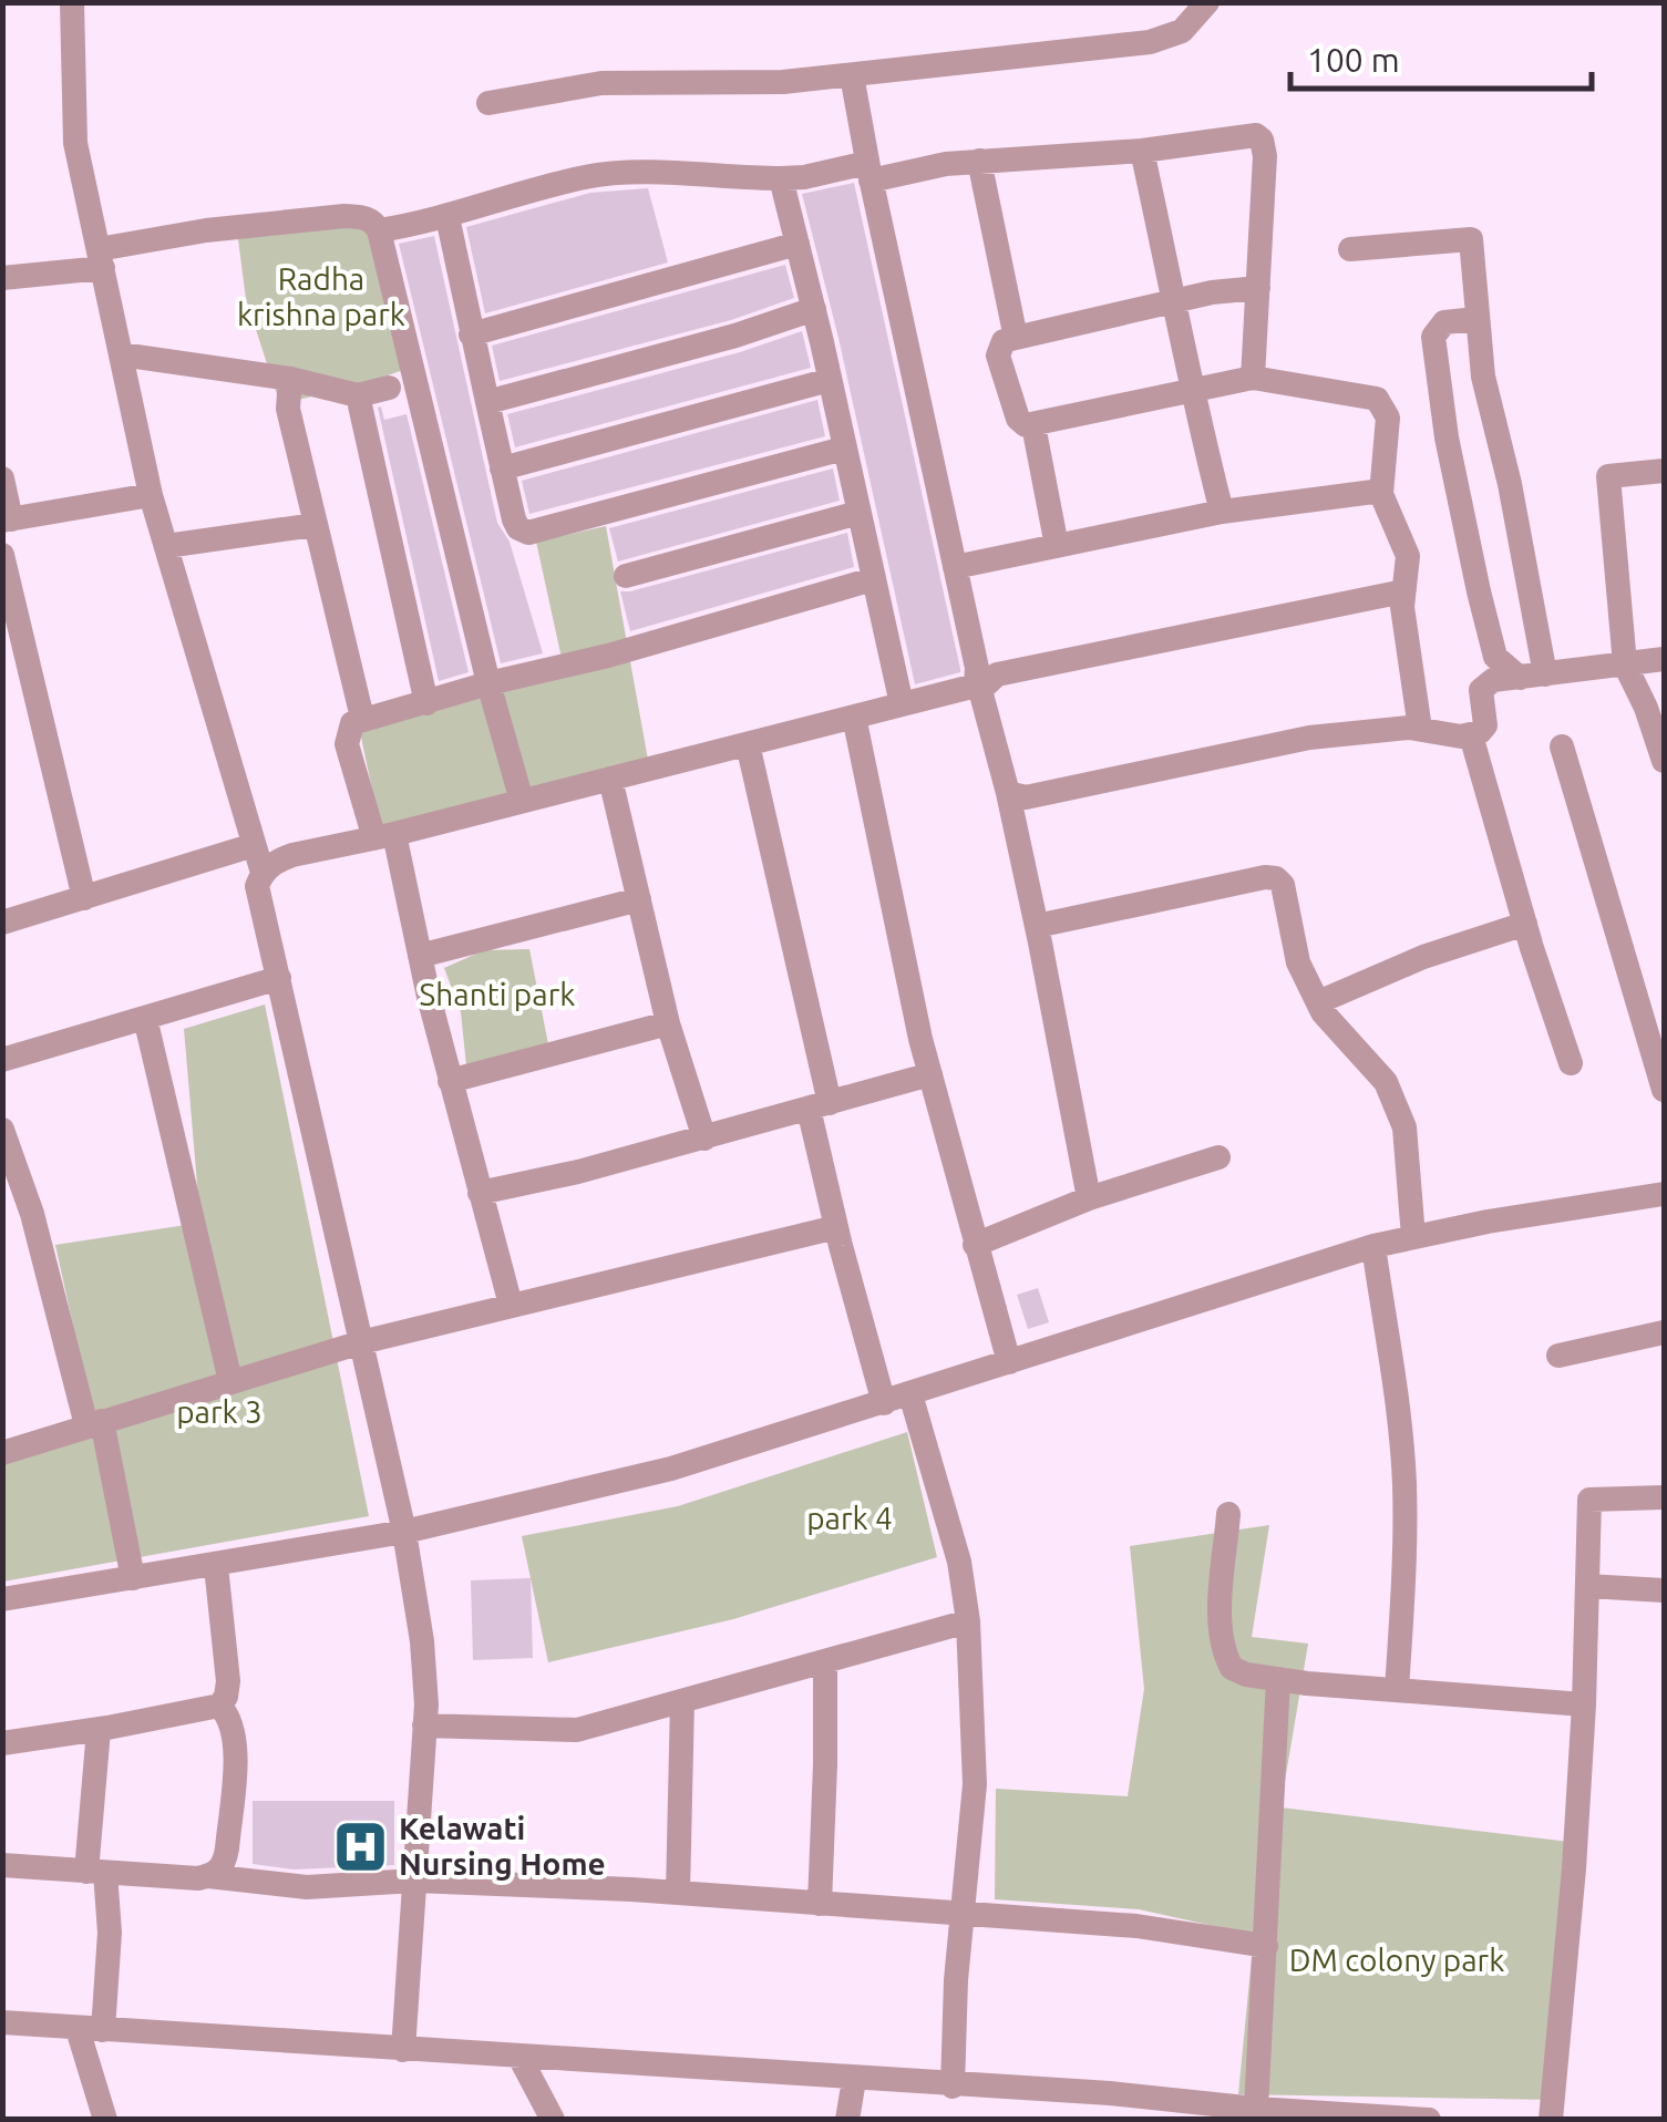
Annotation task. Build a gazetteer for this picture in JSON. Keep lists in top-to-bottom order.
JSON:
{
  "parks": [
    "Radha krishna park",
    "Shanti park",
    "park 3",
    "park 4",
    "DM colony park"
  ],
  "places": {
    "hospital": ["Kelawati Nursing Home"]
  },
  "scale_bar": "100 m"
}
